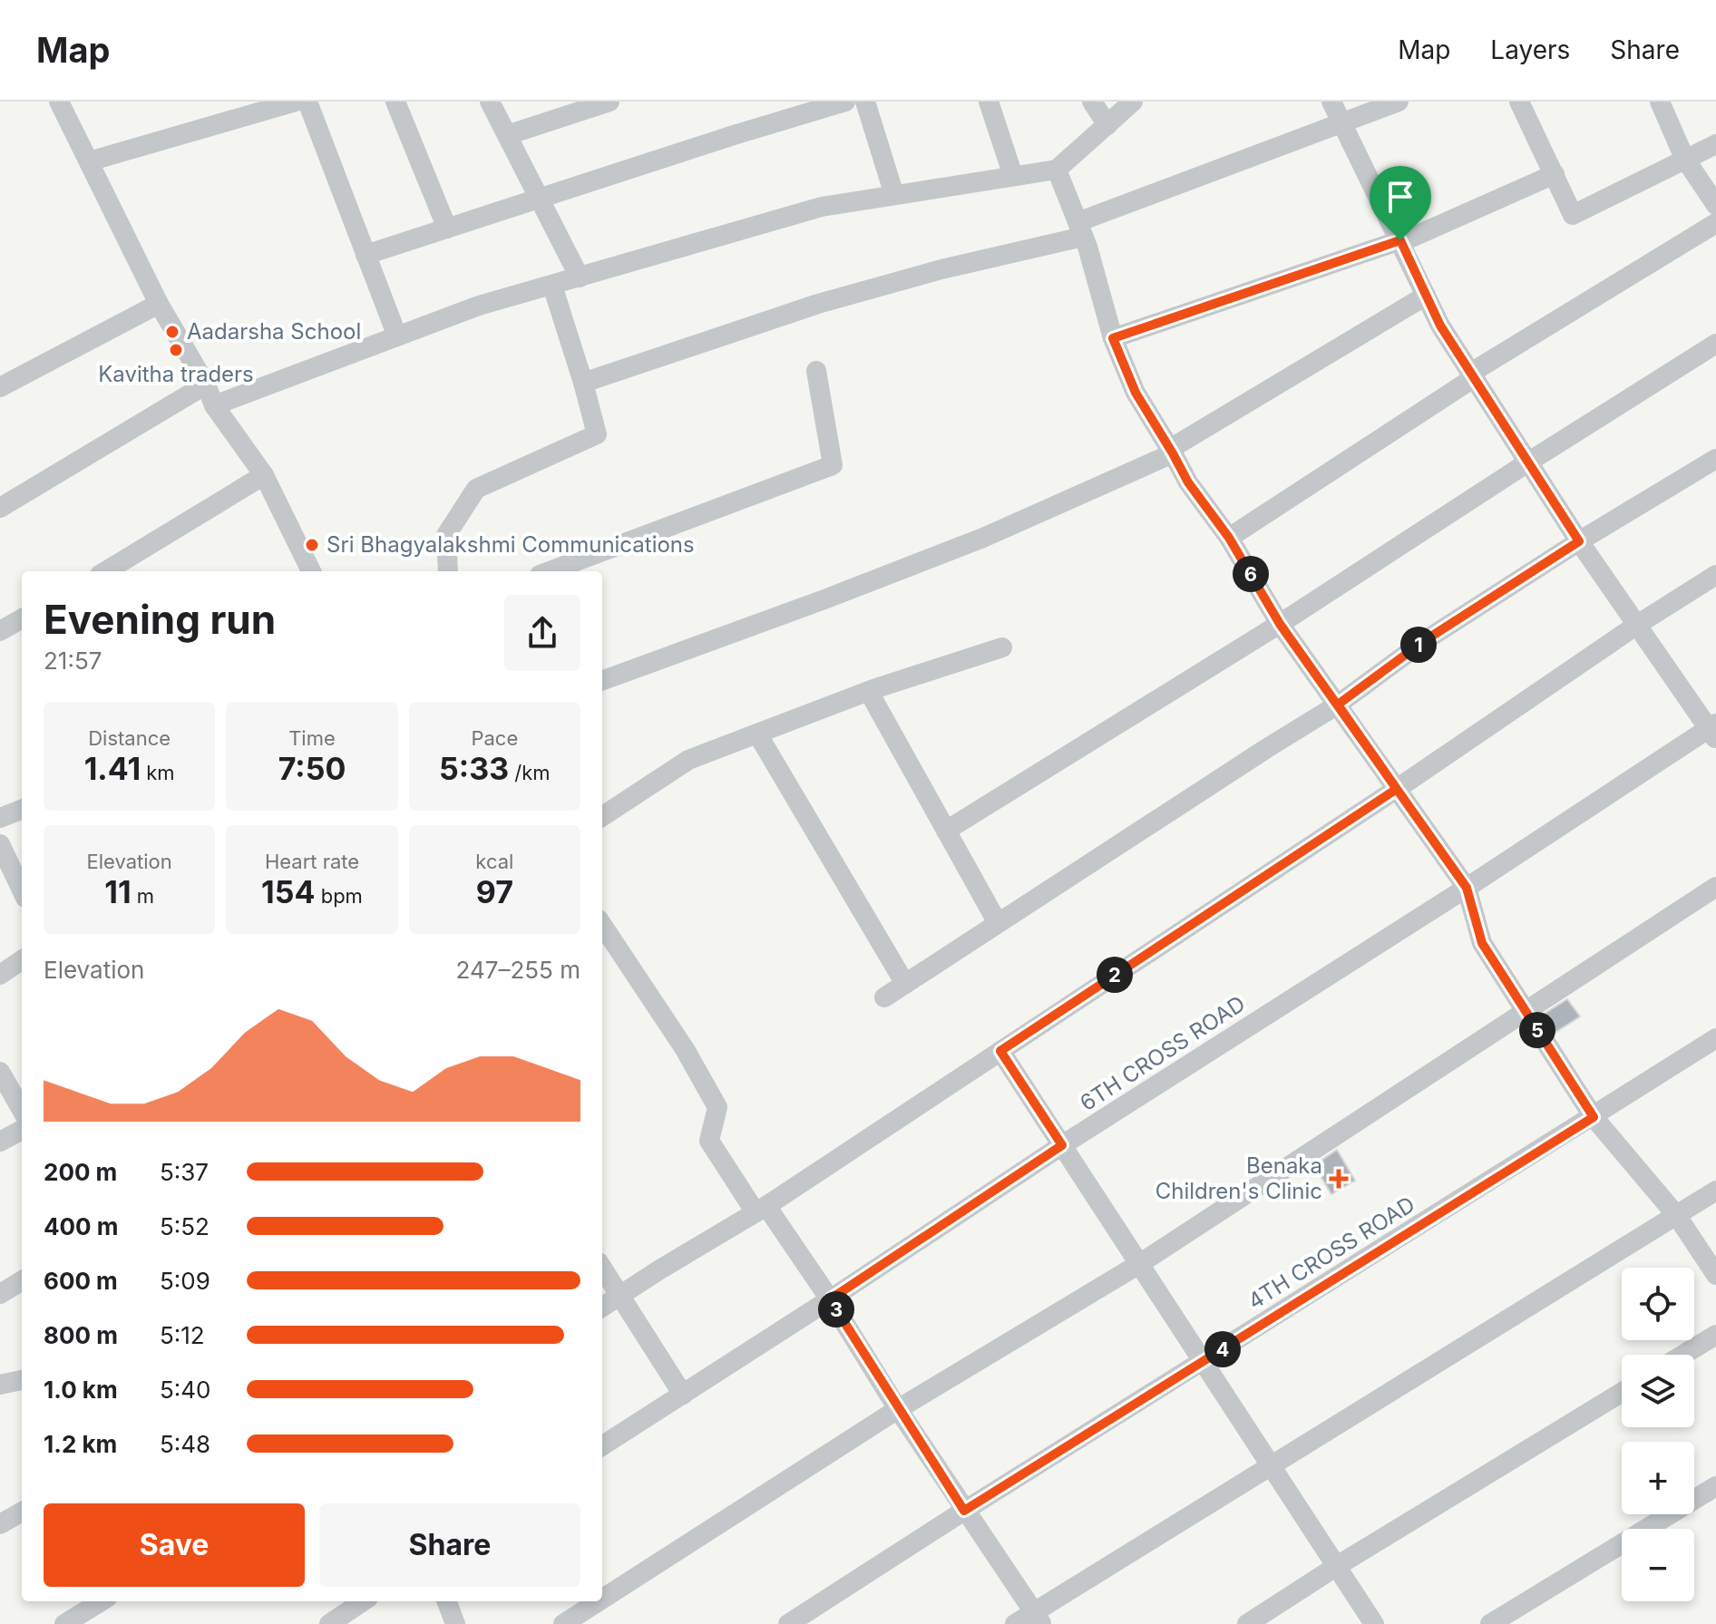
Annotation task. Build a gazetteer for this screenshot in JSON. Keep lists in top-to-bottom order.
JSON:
{
  "streets": {
    "street": ["6TH CROSS ROAD", "4TH CROSS ROAD"]
  },
  "places": {
    "other": ["Aadarsha School", "Kavitha traders", "Sri Bhagyalakshmi Communications"],
    "health": ["Benaka Children's Clinic"]
  },
  "page": {
    "header": "Map",
    "nav": ["Map", "Layers", "Share"],
    "pins": [
      "6",
      "1",
      "2",
      "5",
      "3",
      "4"
    ],
    "heading": ["Evening run", "21:57"],
    "stats": [
      ["Distance", "1.41 km"],
      ["Time", "7:50"],
      ["Pace", "5:33 /km"],
      ["Elevation", "11 m"],
      ["Heart rate", "154 bpm"],
      ["kcal", "97"]
    ],
    "chart": ["Elevation", "247–255 m"],
    "list": [
      {
        "name": "200 m",
        "note": "5:37"
      },
      {
        "name": "400 m",
        "note": "5:52"
      },
      {
        "name": "600 m",
        "note": "5:09"
      },
      {
        "name": "800 m",
        "note": "5:12"
      },
      {
        "name": "1.0 km",
        "note": "5:40"
      },
      {
        "name": "1.2 km",
        "note": "5:48"
      }
    ],
    "map_buttons": ["+", "−"],
    "buttons": ["Save", "Share"]
  }
}
